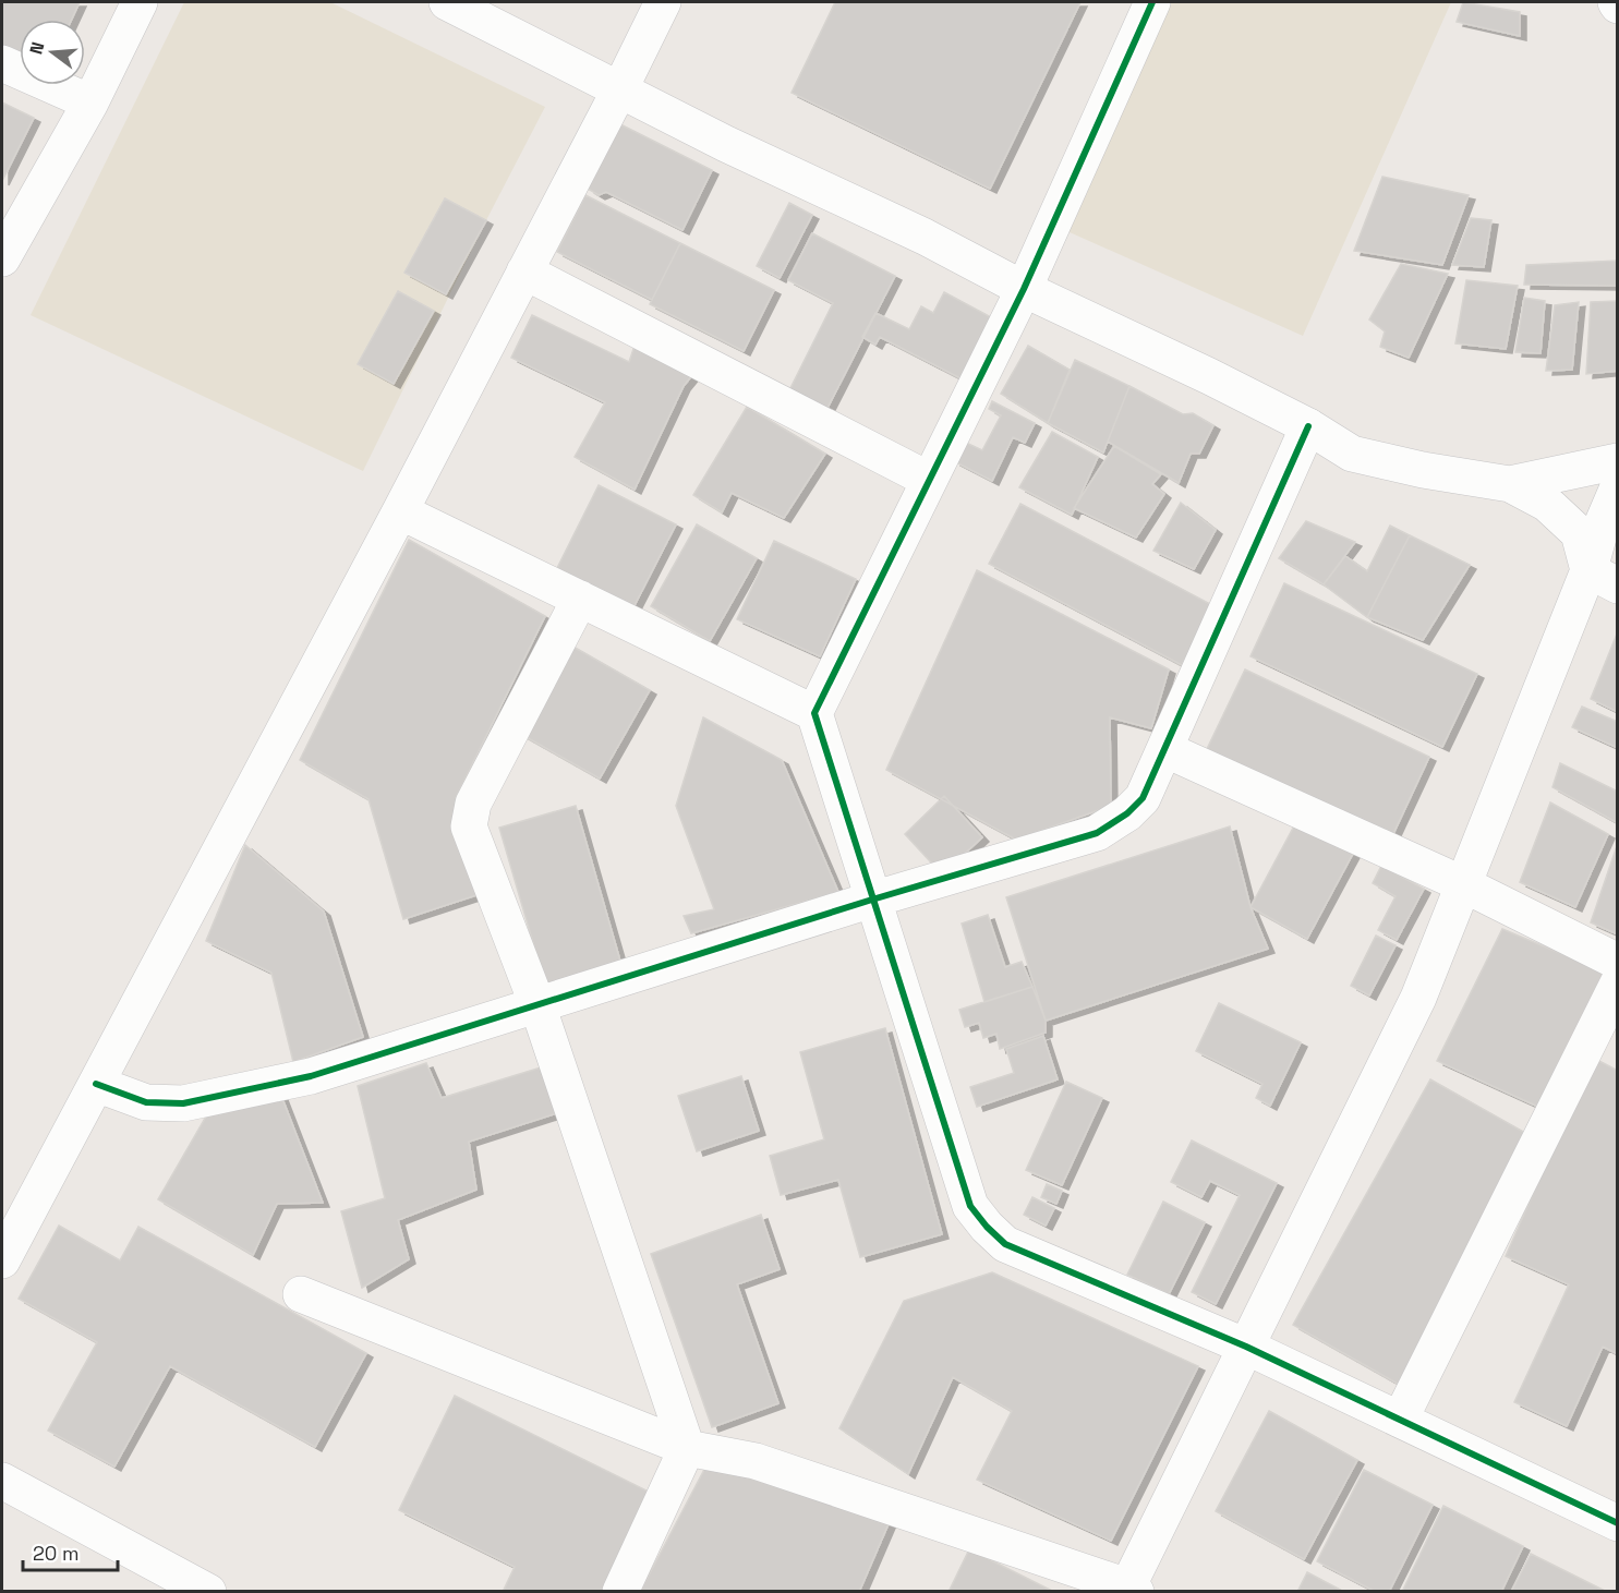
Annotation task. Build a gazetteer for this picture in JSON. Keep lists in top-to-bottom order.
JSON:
{
  "scale_bar": "20 m",
  "north": "left"
}
